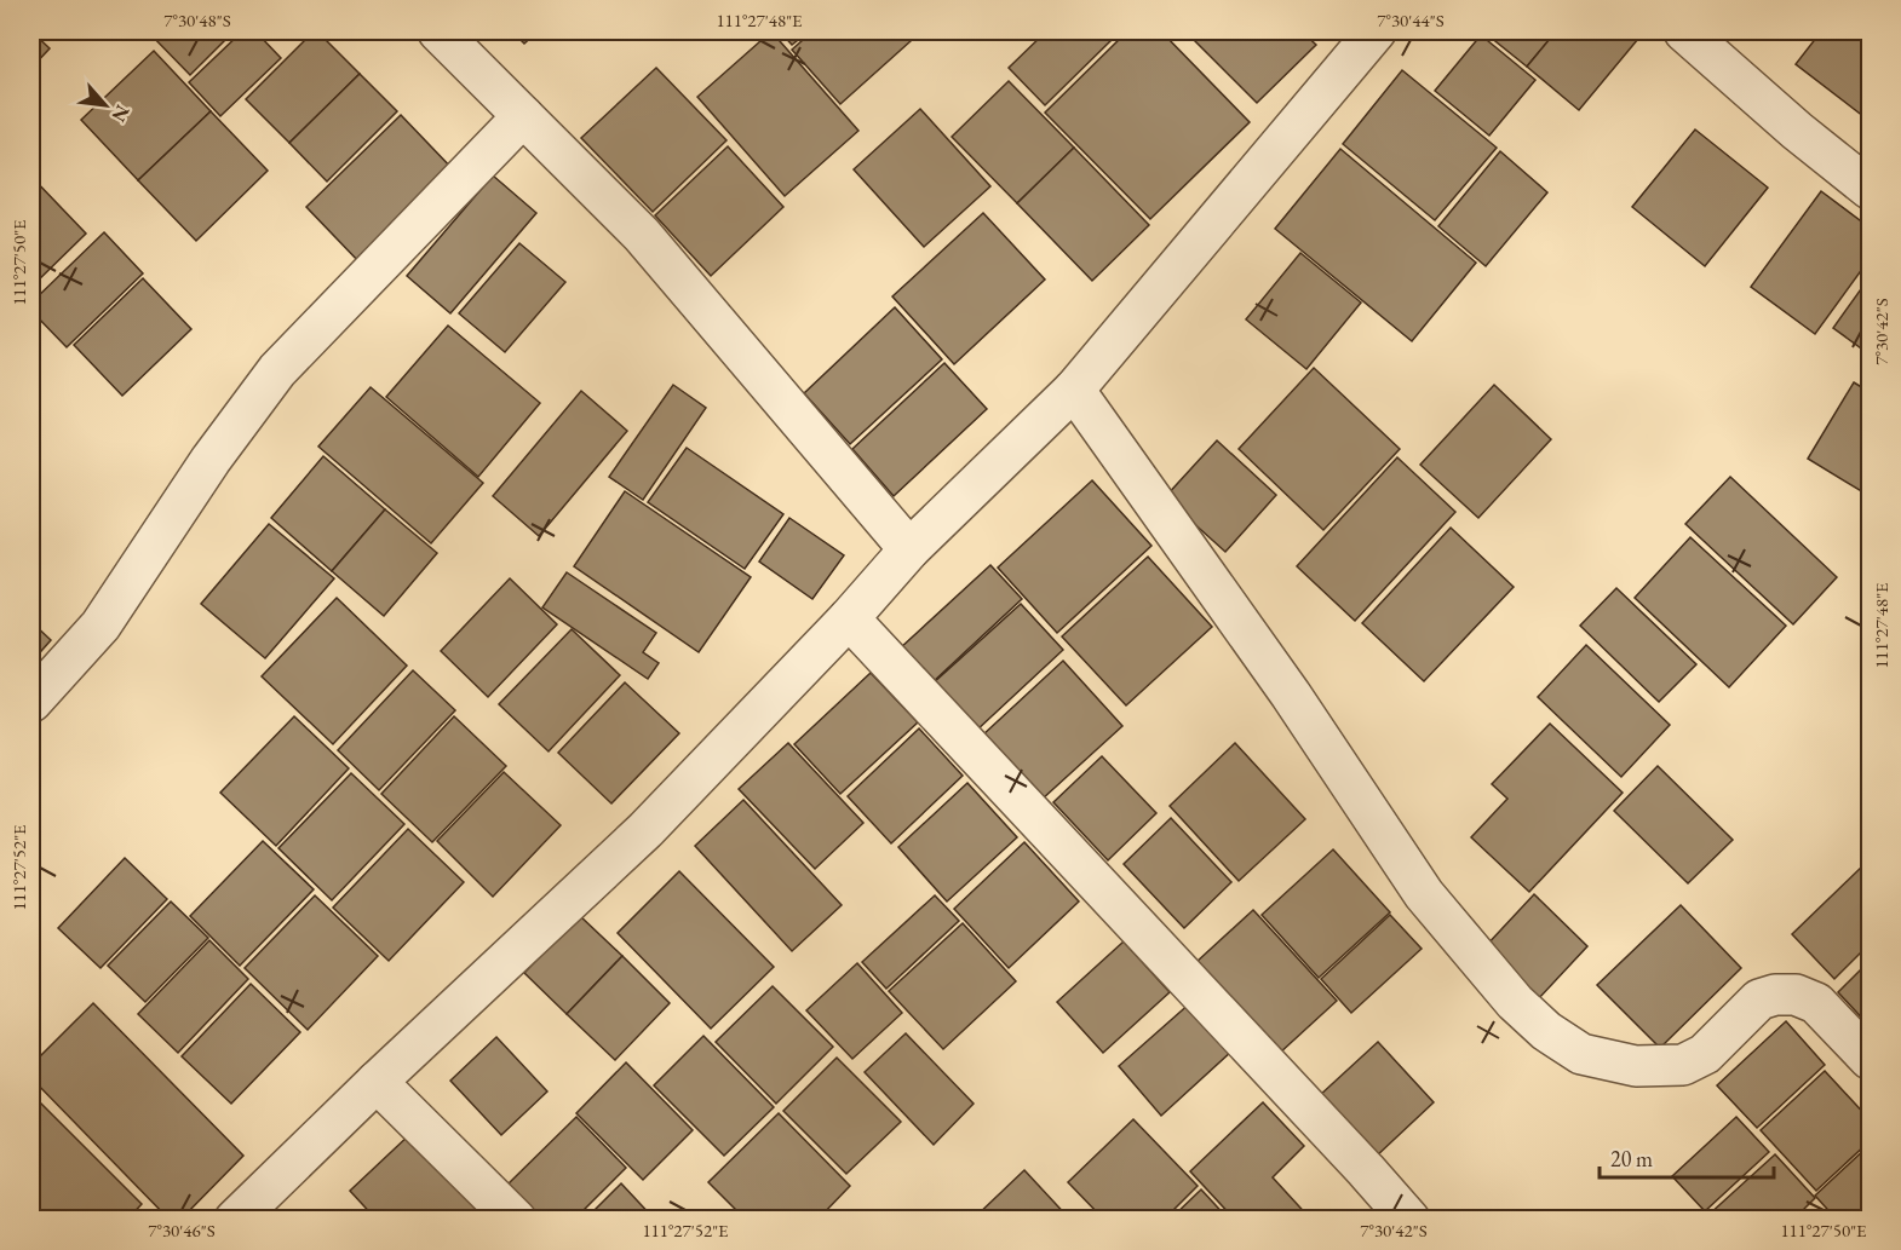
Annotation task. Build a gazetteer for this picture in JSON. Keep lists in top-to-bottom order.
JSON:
{
  "scale_bar": "20 m",
  "north": "bottom right",
  "coordinates": [
    "7°30'48\"S",
    "111°27'48\"E",
    "7°30'44\"S",
    "111°27'50\"E",
    "7°30'42\"S",
    "111°27'52\"E",
    "7°30'46\"S"
  ]
}
